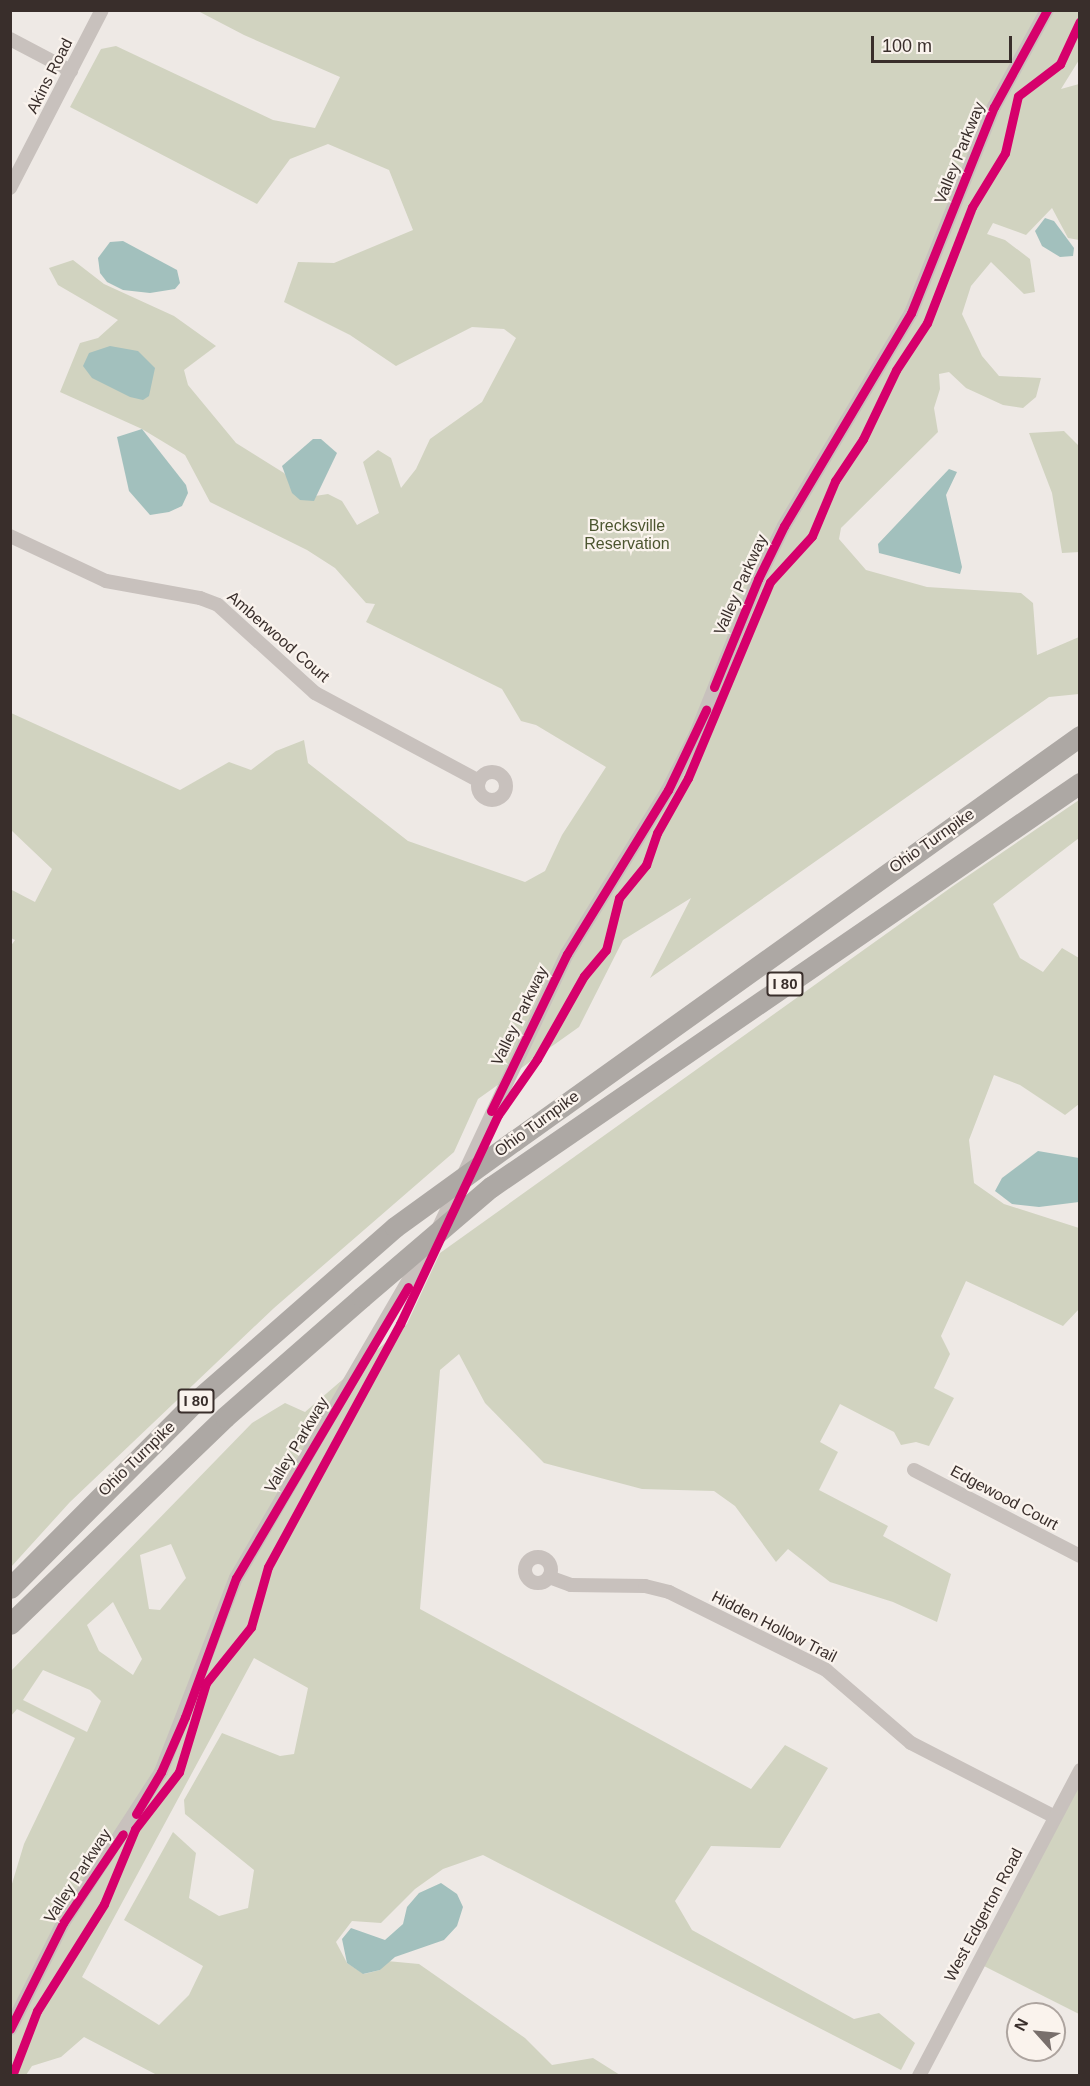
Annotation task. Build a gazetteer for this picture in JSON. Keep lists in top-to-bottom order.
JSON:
{
  "streets": {
    "highway": ["Ohio Turnpike", "I 80"],
    "street": [
      "Akins Road",
      "Valley Parkway",
      "Amberwood Court",
      "Edgewood Court",
      "Hidden Hollow Trail",
      "West Edgerton Road"
    ]
  },
  "crossings": [
    ["Hidden Hollow Trail", "West Edgerton Road"]
  ],
  "parks": ["Brecksville Reservation"],
  "scale_bar": "100 m",
  "north": "top left"
}
